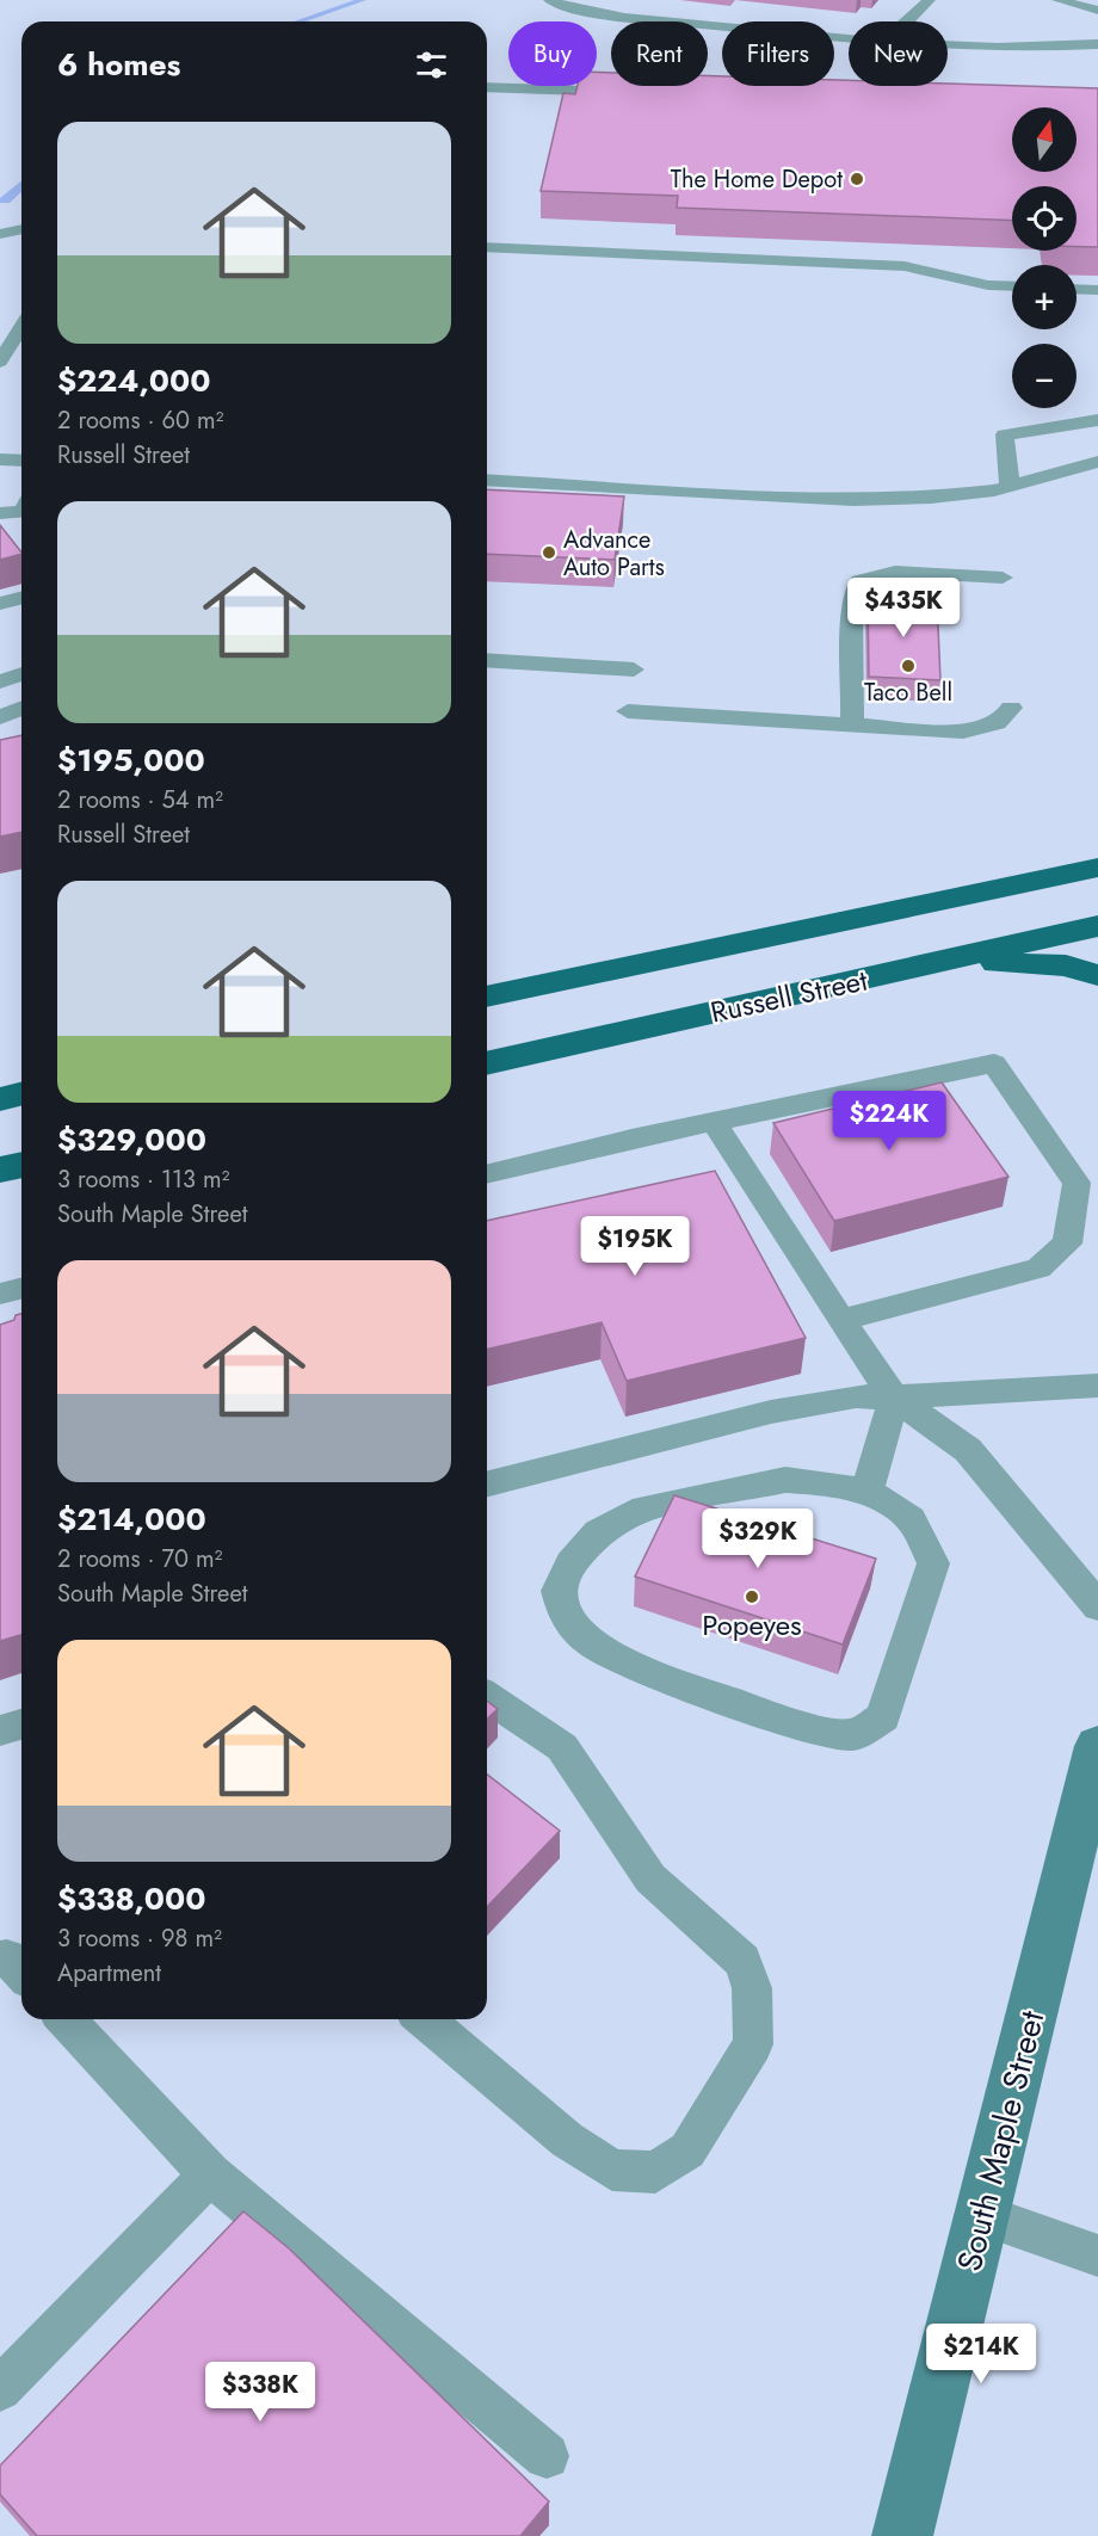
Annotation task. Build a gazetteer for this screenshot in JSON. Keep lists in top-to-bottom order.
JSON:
{
  "streets": {
    "highway": ["Russell Street"],
    "main road": ["South Maple Street"]
  },
  "places": [
    "The Home Depot",
    "Advance Auto Parts",
    "Taco Bell",
    "Popeyes"
  ],
  "north": "top",
  "page": {
    "chip": [
      "Buy",
      "Rent",
      "Filters",
      "New"
    ],
    "heading": "6 homes",
    "map_buttons": ["+", "−"],
    "list": [
      {
        "name": "$224,000",
        "note": "2 rooms · 60 m² · Russell Street"
      },
      {
        "name": "$195,000",
        "note": "2 rooms · 54 m² · Russell Street"
      },
      {
        "name": "$329,000",
        "note": "3 rooms · 113 m² · South Maple Street"
      },
      {
        "name": "$214,000",
        "note": "2 rooms · 70 m² · South Maple Street"
      },
      {
        "name": "$338,000",
        "note": "3 rooms · 98 m² · Apartment"
      }
    ],
    "price": [
      "$435K",
      "$224K",
      "$195K",
      "$329K",
      "$214K",
      "$338K"
    ]
  }
}
